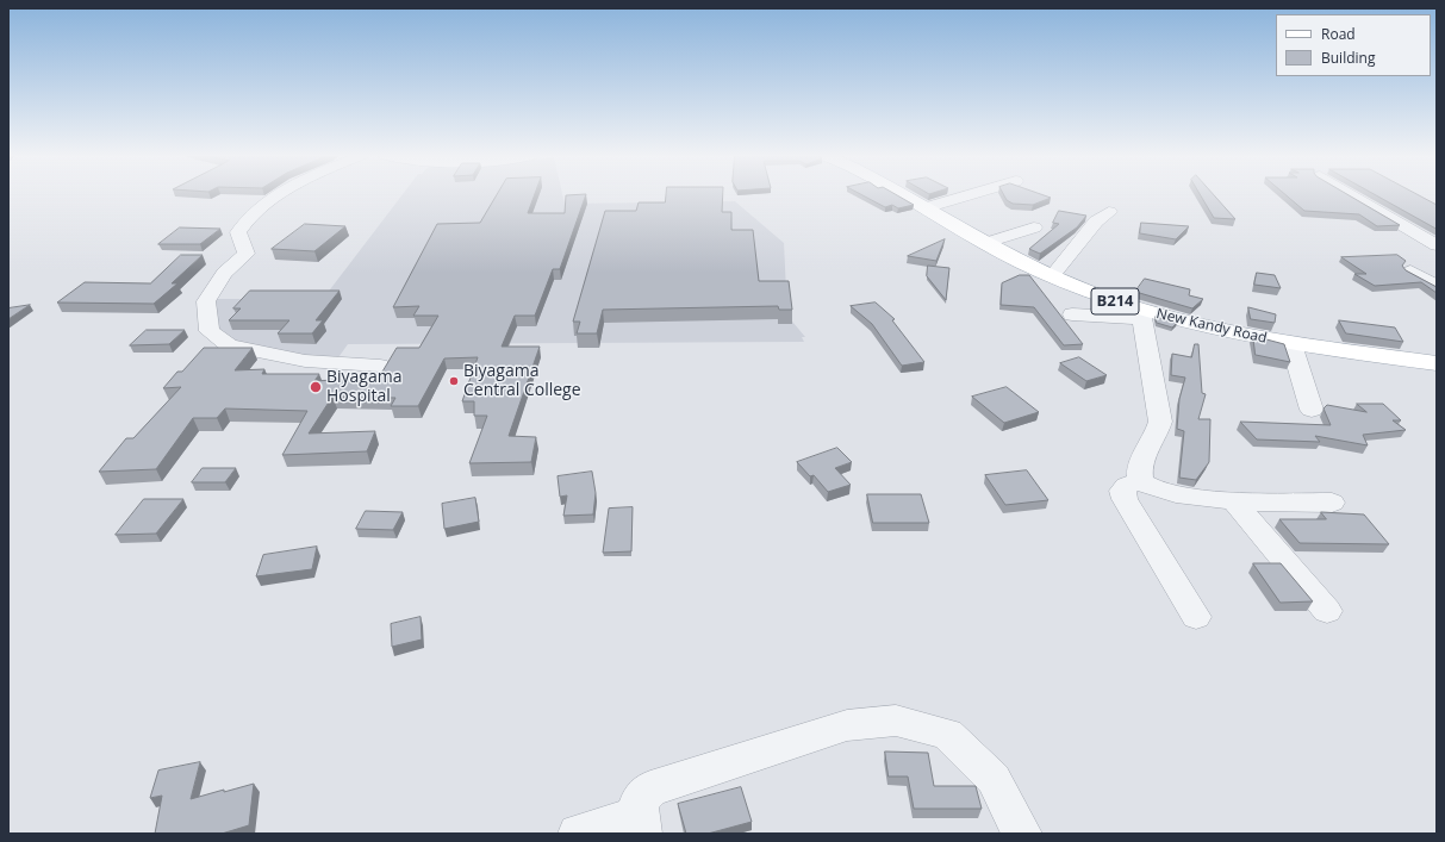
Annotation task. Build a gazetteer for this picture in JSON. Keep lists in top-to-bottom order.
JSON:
{
  "streets": {
    "main road": ["B214", "New Kandy Road"]
  },
  "places": ["Biyagama Central College", "Biyagama Hospital"],
  "legend": ["Road", "Building"]
}
